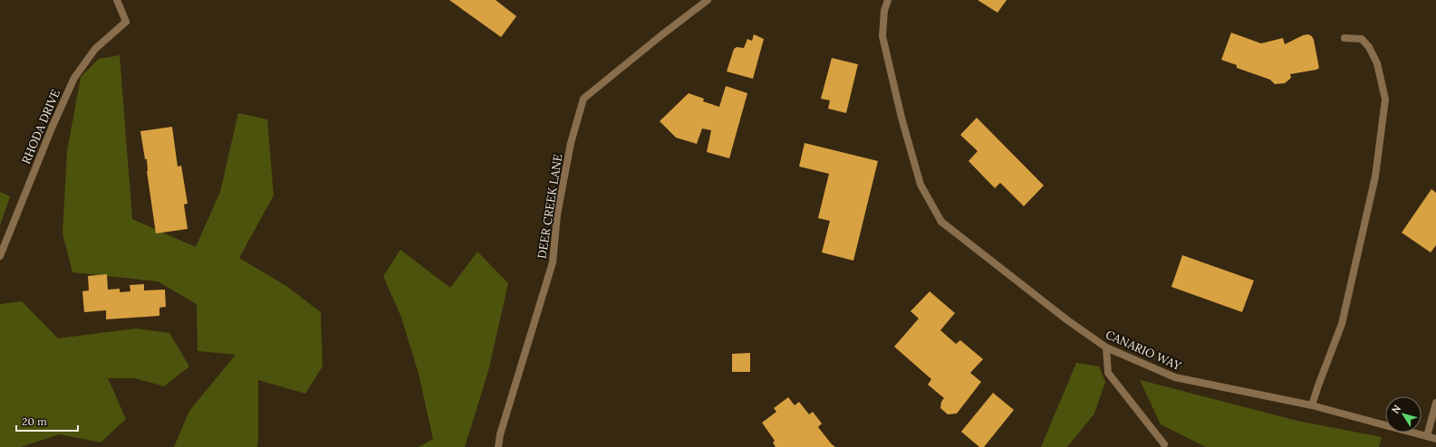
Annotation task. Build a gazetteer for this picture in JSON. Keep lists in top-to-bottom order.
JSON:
{
  "streets": {
    "street": ["RHODA DRIVE", "DEER CREEK LANE", "CANARIO WAY"]
  },
  "scale_bar": "20 m",
  "north": "top left"
}
